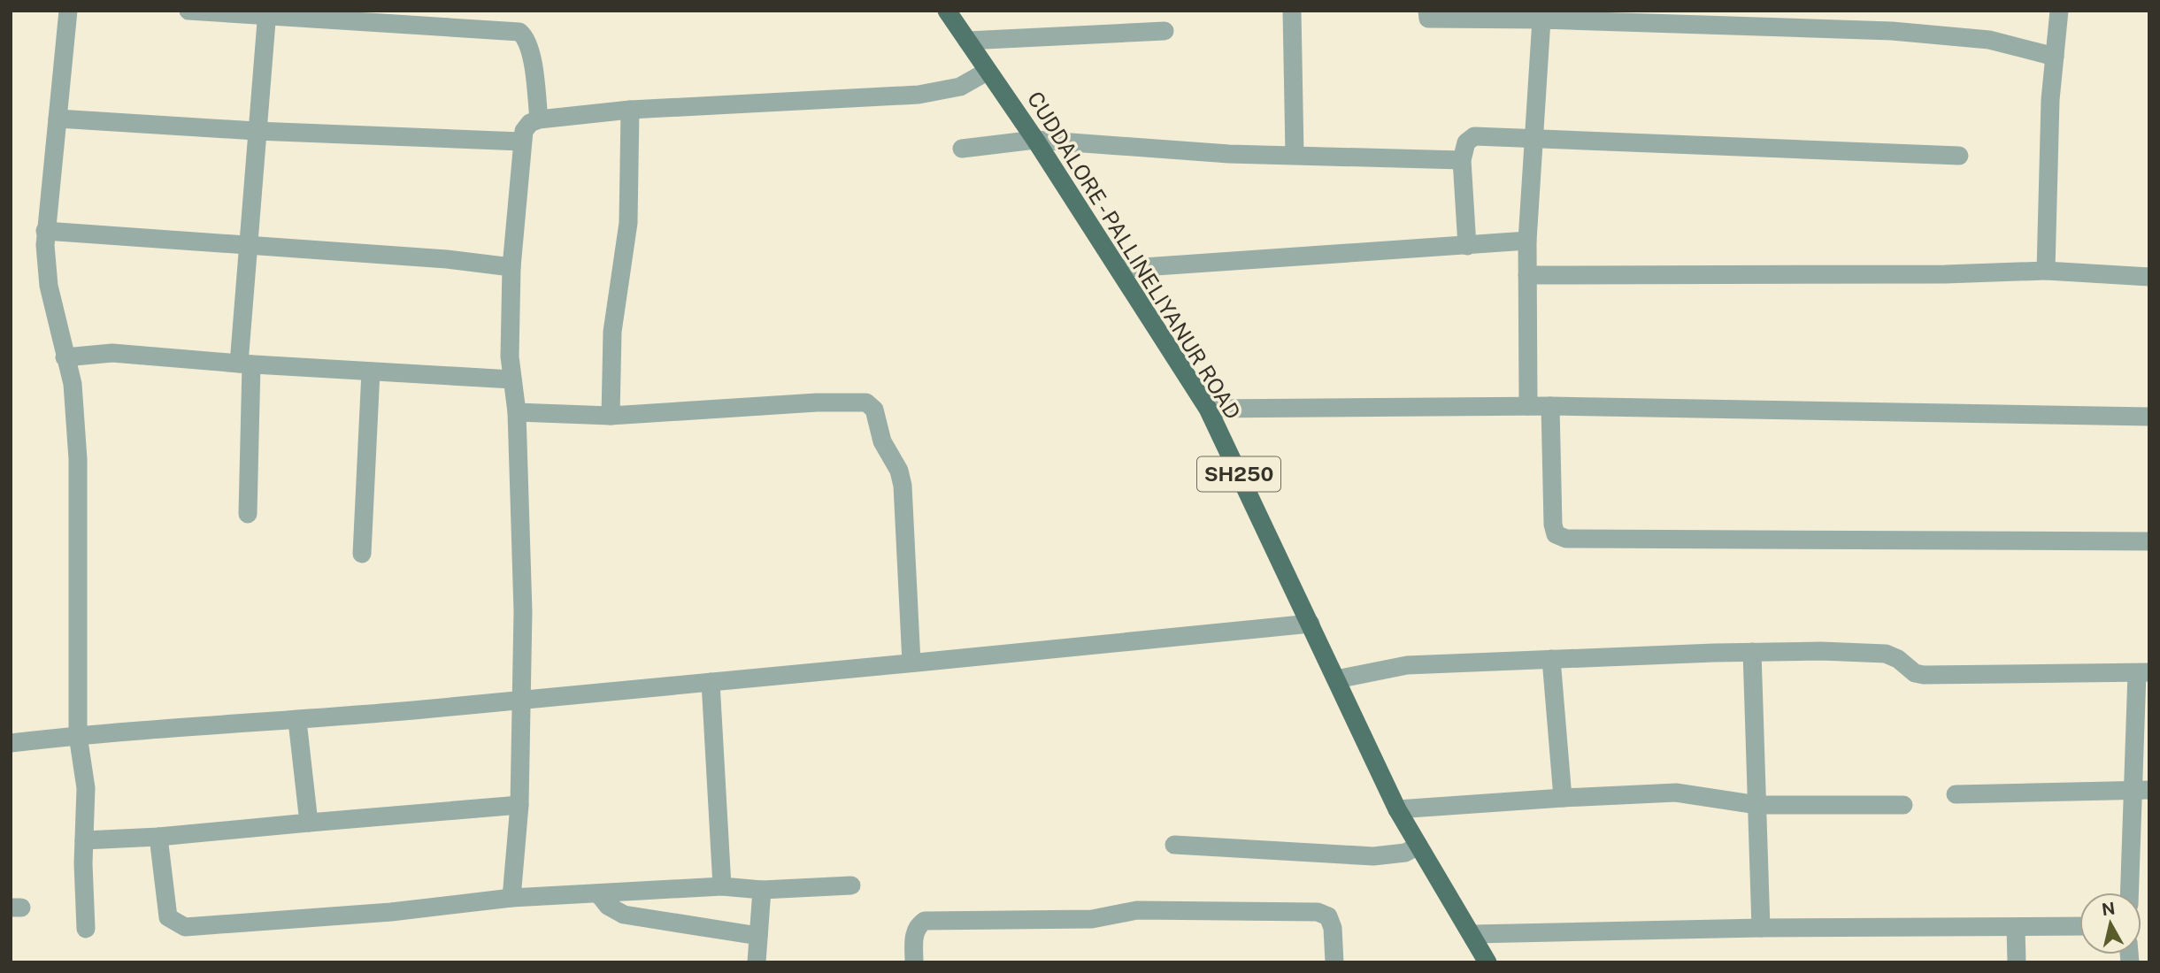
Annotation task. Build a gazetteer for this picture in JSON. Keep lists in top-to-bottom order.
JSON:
{
  "streets": {
    "main road": ["CUDDALORE - PALLINELIYANUR ROAD", "SH250"]
  },
  "north": "top"
}
